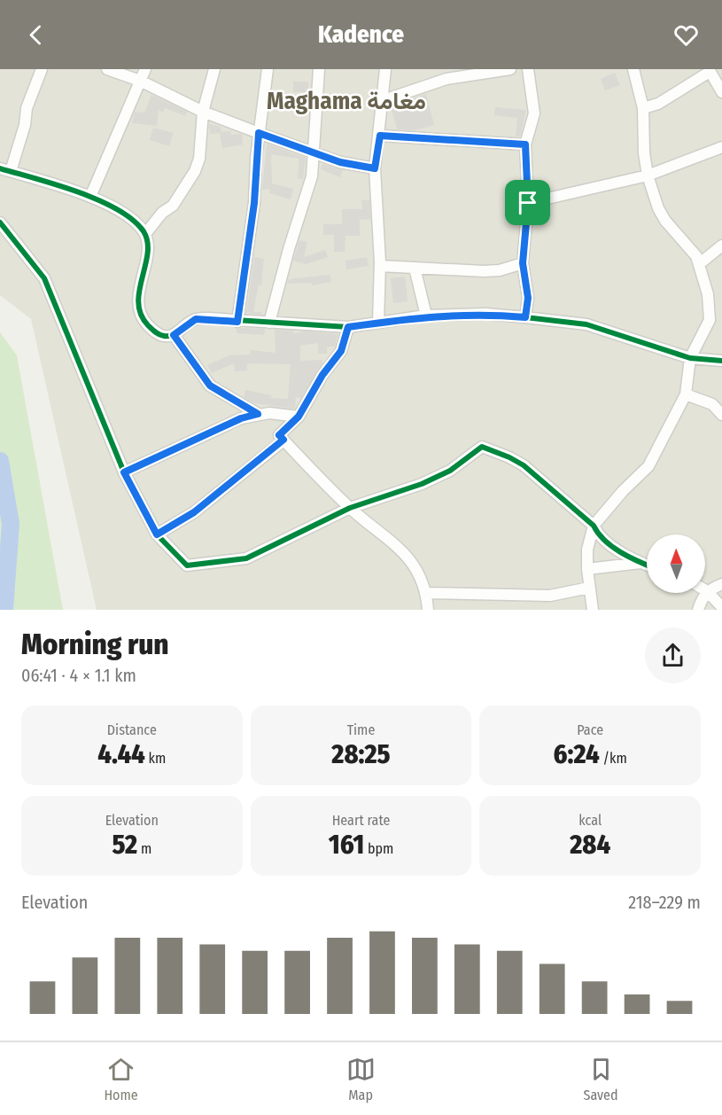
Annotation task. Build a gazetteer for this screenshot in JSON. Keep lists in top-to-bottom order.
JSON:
{
  "districts": ["Maghama مغامة"],
  "north": "top",
  "page": {
    "header": "Kadence",
    "heading": ["Morning run", "06:41 · 4 × 1.1 km"],
    "stats": [
      ["Distance", "4.44 km"],
      ["Time", "28:25"],
      ["Pace", "6:24 /km"],
      ["Elevation", "52 m"],
      ["Heart rate", "161 bpm"],
      ["kcal", "284"]
    ],
    "chart": ["Elevation", "218–229 m"],
    "tabs": ["Home", "Map", "Saved"]
  }
}
